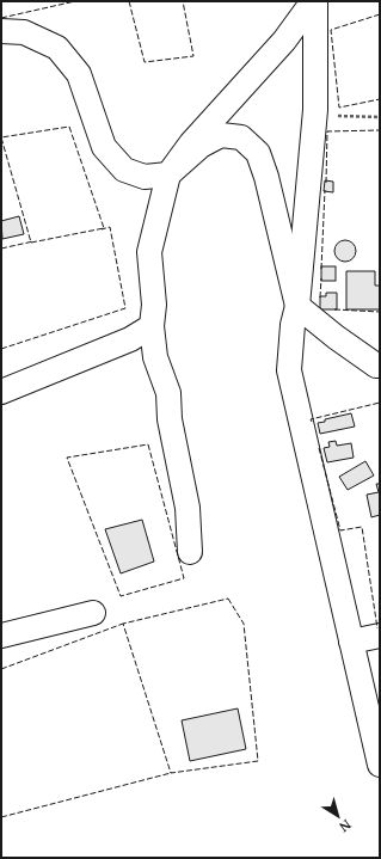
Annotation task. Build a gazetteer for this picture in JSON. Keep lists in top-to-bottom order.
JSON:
{
  "north": "bottom right"
}
